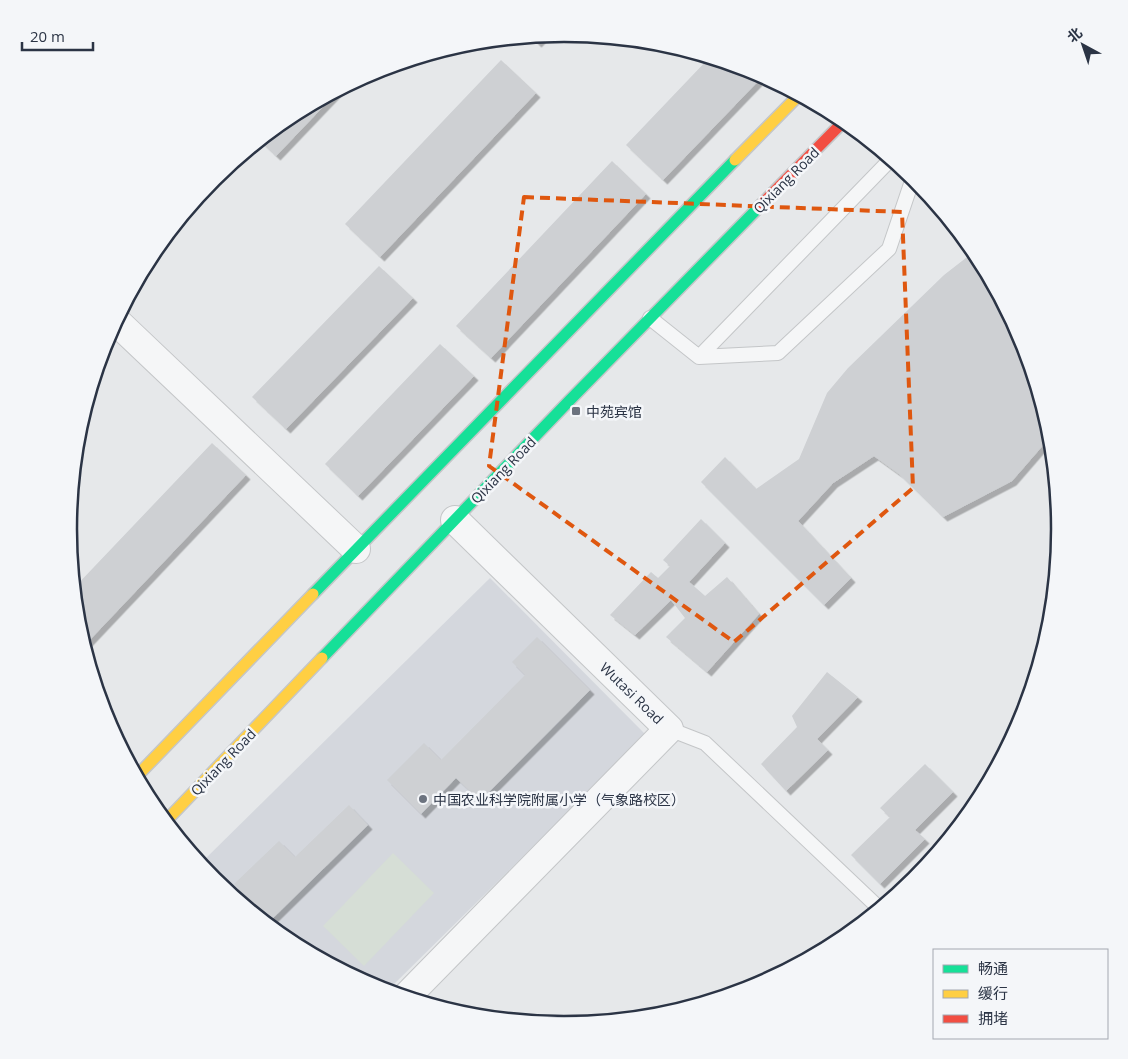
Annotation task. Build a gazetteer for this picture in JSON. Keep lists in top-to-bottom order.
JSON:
{
  "streets": {
    "street": ["Qixiang Road", "Wutasi Road"]
  },
  "crossings": [
    ["Qixiang Road", "Wutasi Road"]
  ],
  "places": {
    "transit": ["中苑宾馆"],
    "other": ["中国农业科学院附属小学（气象路校区）"]
  },
  "legend": ["畅通", "缓行", "拥堵"],
  "scale_bar": "20 m",
  "north": "top left"
}
